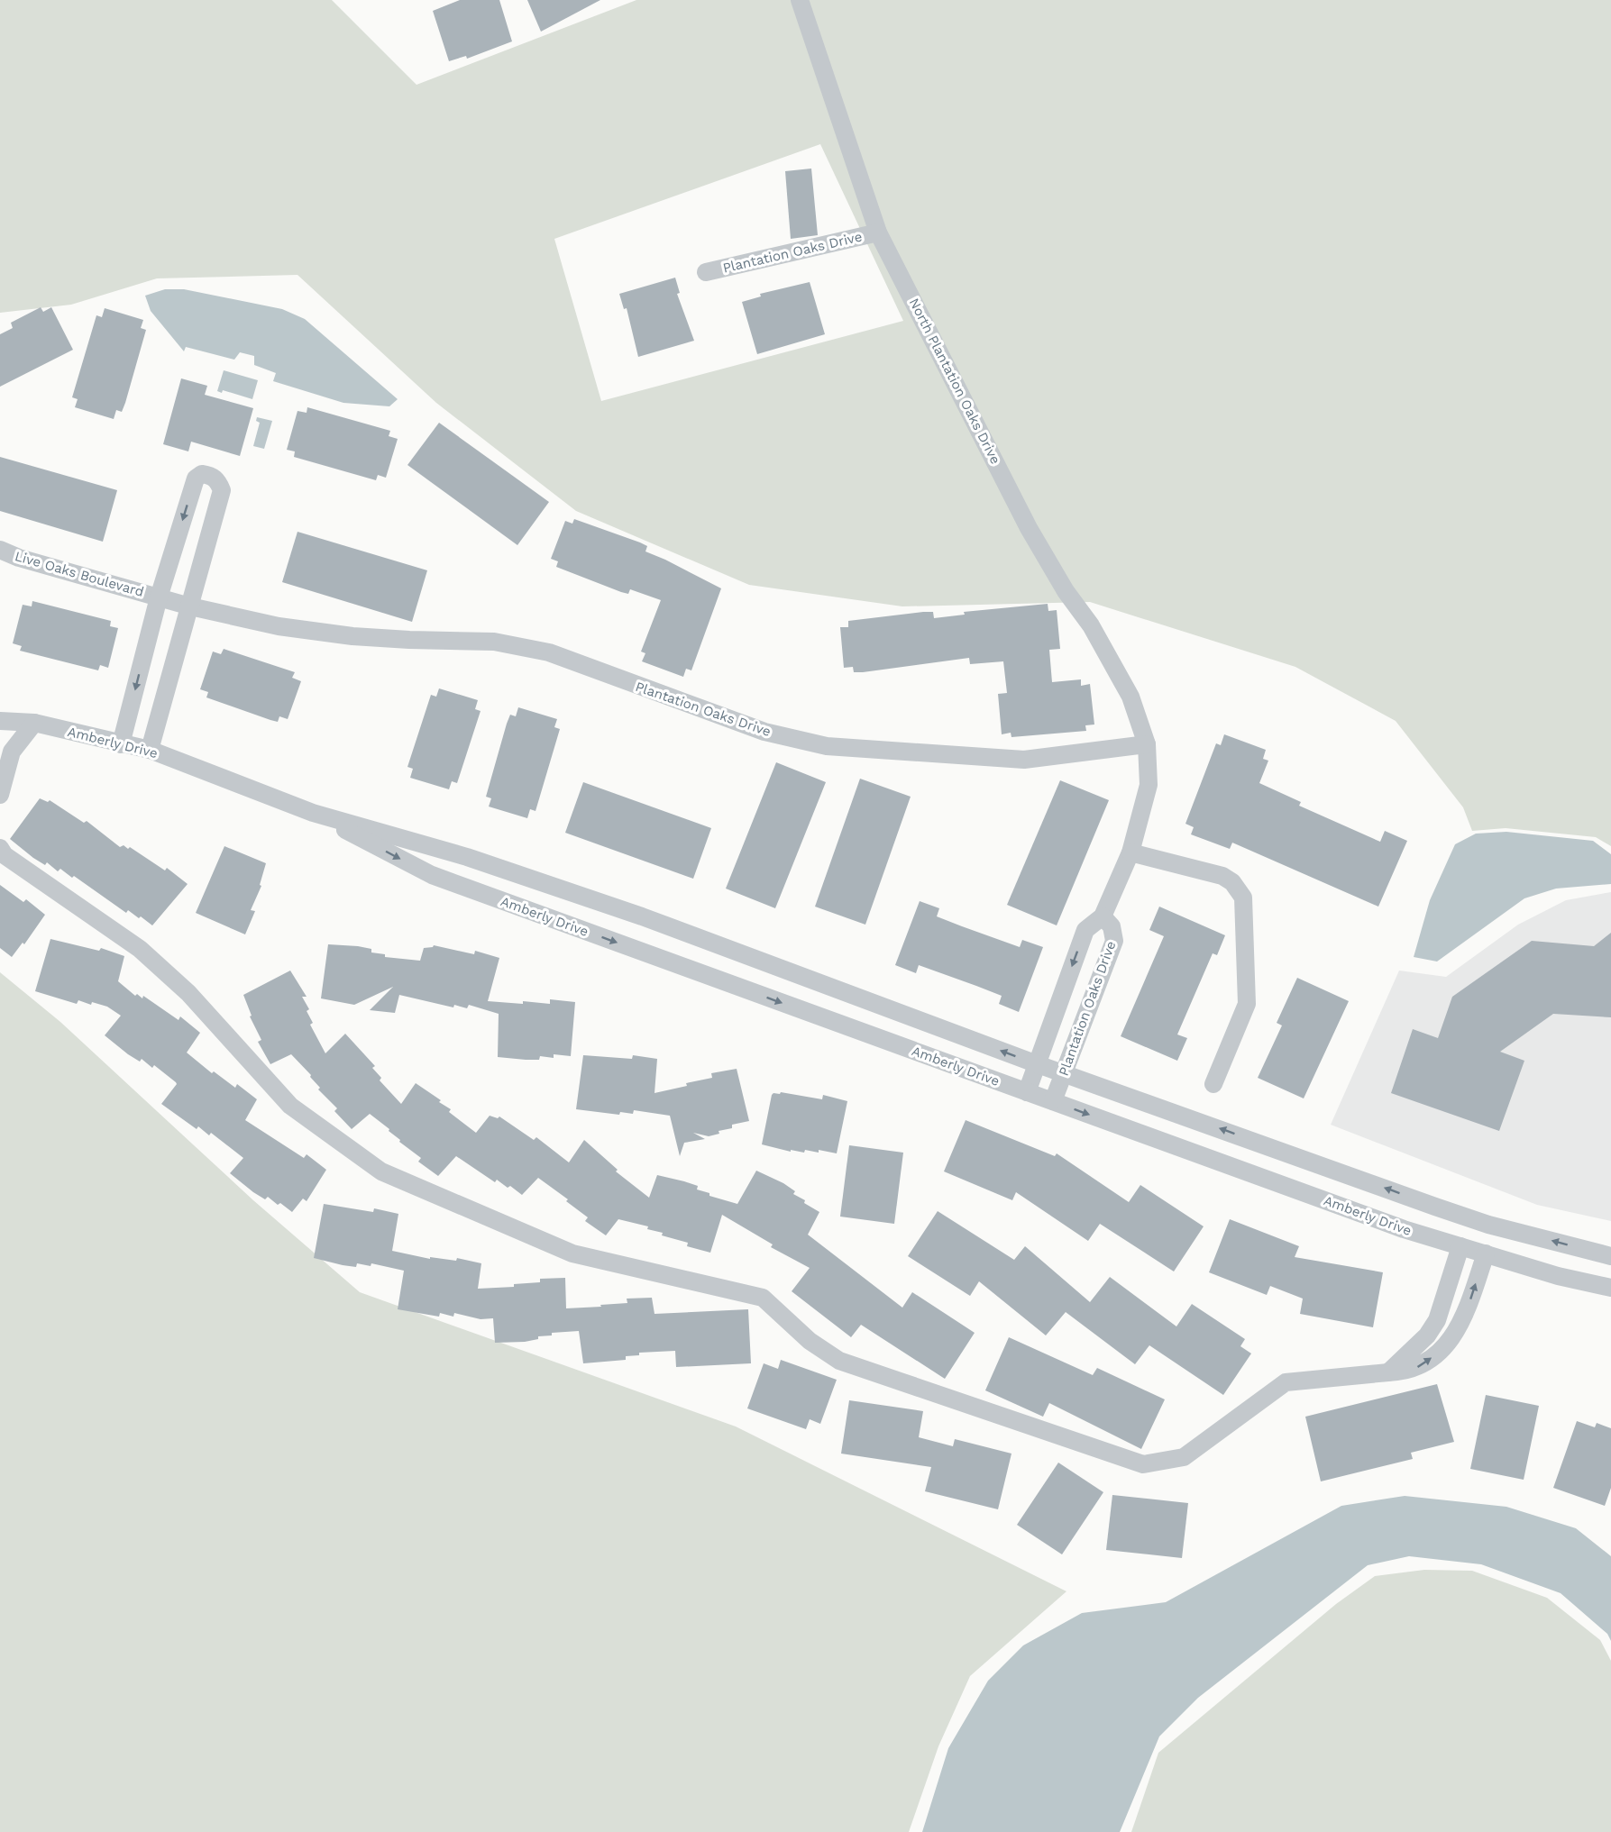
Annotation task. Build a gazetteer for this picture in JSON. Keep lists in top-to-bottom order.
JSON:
{
  "streets": {
    "street": [
      "Plantation Oaks Drive",
      "North Plantation Oaks Drive",
      "Live Oaks Boulevard",
      "Amberly Drive"
    ]
  },
  "crossings": [
    ["Plantation Oaks Drive", "North Plantation Oaks Drive"],
    ["Plantation Oaks Drive", "Live Oaks Boulevard"],
    ["Plantation Oaks Drive", "Amberly Drive"],
    ["Live Oaks Boulevard", "Amberly Drive"]
  ]
}
